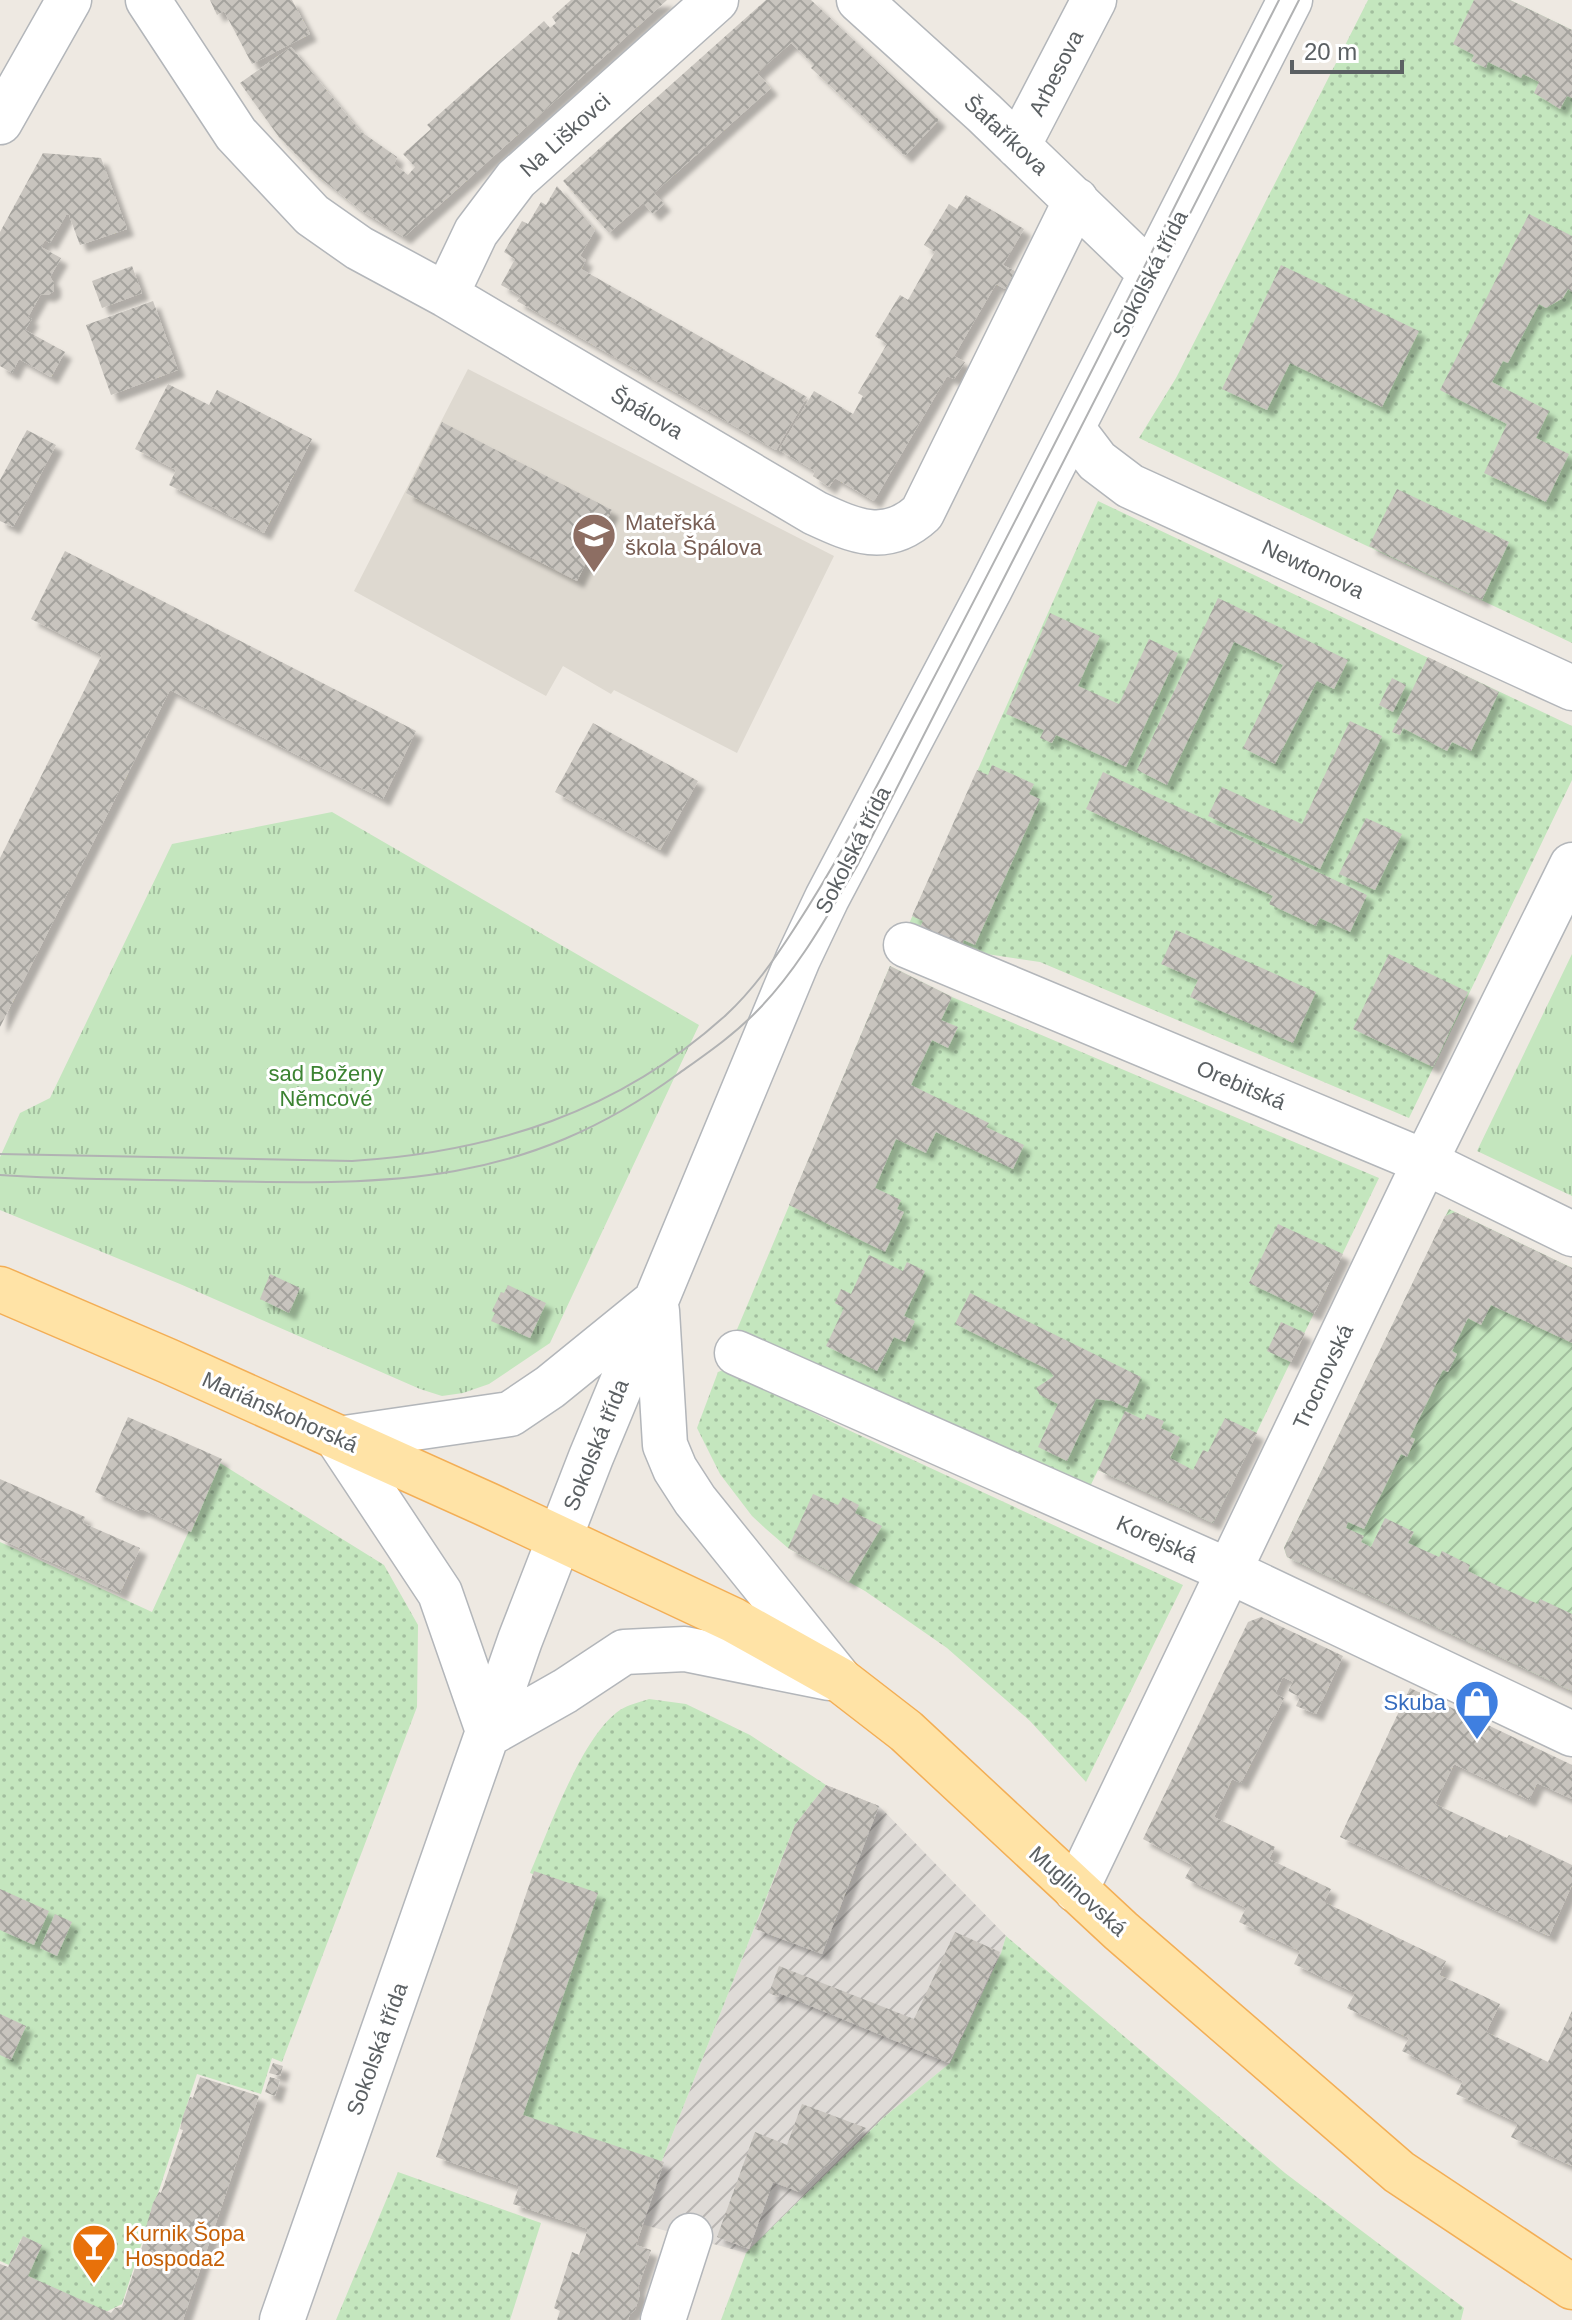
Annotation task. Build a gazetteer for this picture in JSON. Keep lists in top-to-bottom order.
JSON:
{
  "streets": {
    "main road": ["Mariánskohorská", "Muglinovská"],
    "street": [
      "Arbesova",
      "Na Liškovci",
      "Šafaříkova",
      "Sokolská třída",
      "Špálova",
      "Newtonova",
      "Orebitská",
      "Trocnovská",
      "Korejská"
    ]
  },
  "crossings": [
    ["Arbesova", "Šafaříkova"],
    ["Na Liškovci", "Špálova"],
    ["Šafaříkova", "Sokolská třída"],
    ["Šafaříkova", "Špálova"],
    ["Sokolská třída", "Newtonova"],
    ["Sokolská třída", "Mariánskohorská"],
    ["Sokolská třída", "Muglinovská"],
    ["Orebitská", "Trocnovská"],
    ["Trocnovská", "Korejská"],
    ["Trocnovská", "Muglinovská"],
    ["Mariánskohorská", "Muglinovská"]
  ],
  "parks": ["sad Boženy Němcové"],
  "places": {
    "school or university": ["Mateřská škola Špálova"],
    "shop": ["Skuba"],
    "bar": ["Kurnik Šopa Hospoda2"]
  },
  "scale_bar": "20 m"
}
